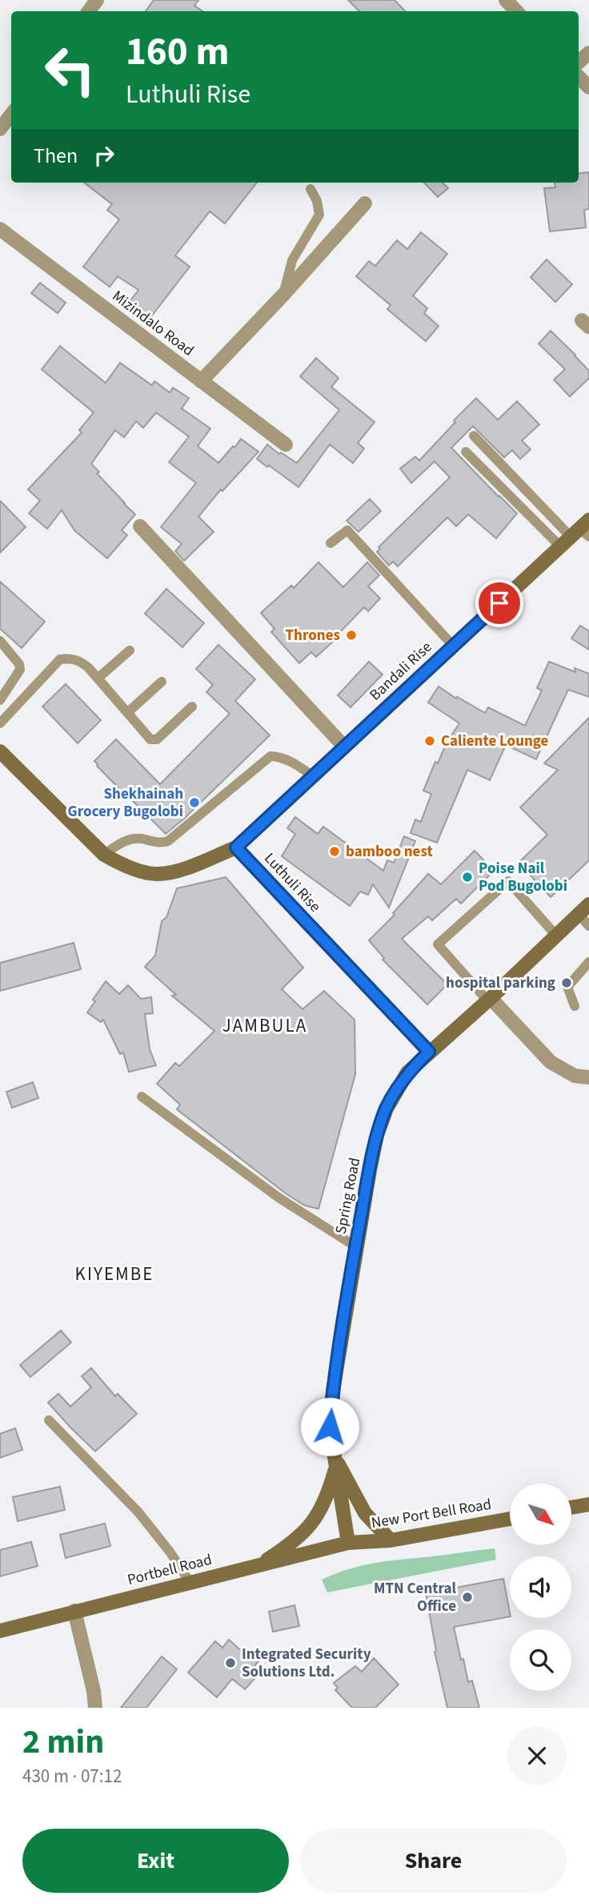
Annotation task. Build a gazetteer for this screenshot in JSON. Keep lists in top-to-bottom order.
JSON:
{
  "streets": {
    "main road": [
      "Bandali Rise",
      "Luthuli Rise",
      "Spring Road",
      "New Port Bell Road",
      "Portbell Road"
    ],
    "street": ["Mizindalo Road"]
  },
  "crossings": [
    ["Bandali Rise", "Luthuli Rise"],
    ["Luthuli Rise", "Spring Road"],
    ["Spring Road", "New Port Bell Road"],
    ["Spring Road", "Portbell Road"],
    ["New Port Bell Road", "Portbell Road"]
  ],
  "districts": ["JAMBULA", "KIYEMBE"],
  "places": [
    "Thrones",
    "Caliente Lounge",
    "Shekhainah Grocery Bugolobi",
    "bamboo nest",
    "Poise Nail Pod Bugolobi",
    "hospital parking",
    "MTN Central Office",
    "Integrated Security Solutions Ltd."
  ],
  "north": "bottom right",
  "page": {
    "turn": ["160 m", "Luthuli Rise"],
    "then": "Then",
    "heading": ["2 min", "430 m · 07:12"],
    "buttons": ["Exit", "Share"]
  }
}
